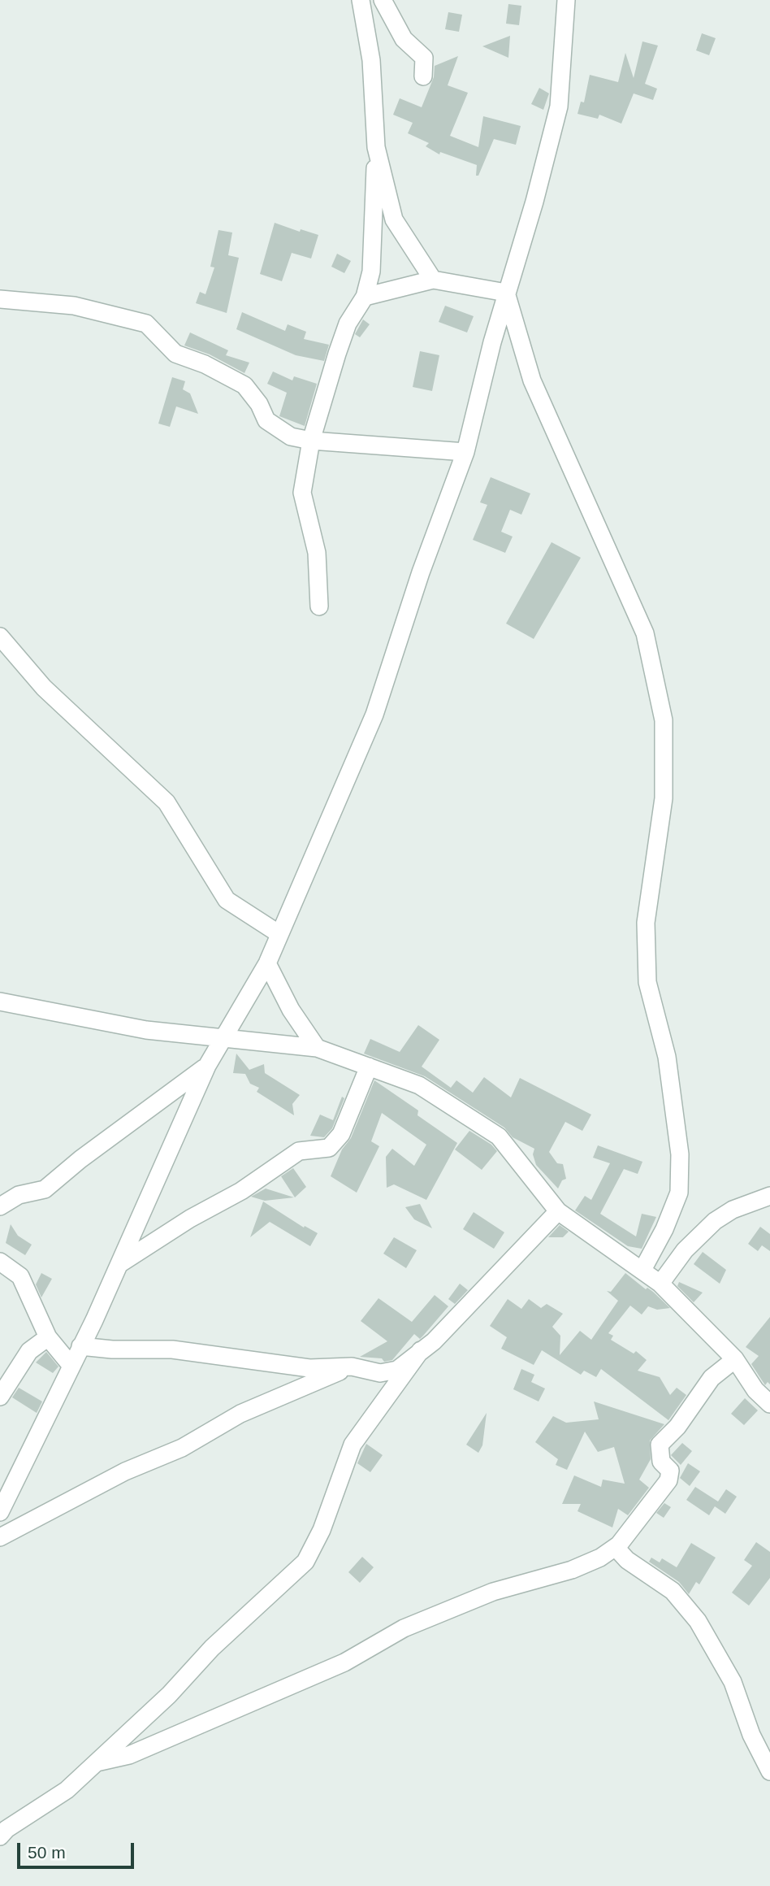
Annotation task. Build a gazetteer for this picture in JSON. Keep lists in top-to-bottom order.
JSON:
{
  "scale_bar": "50 m"
}
